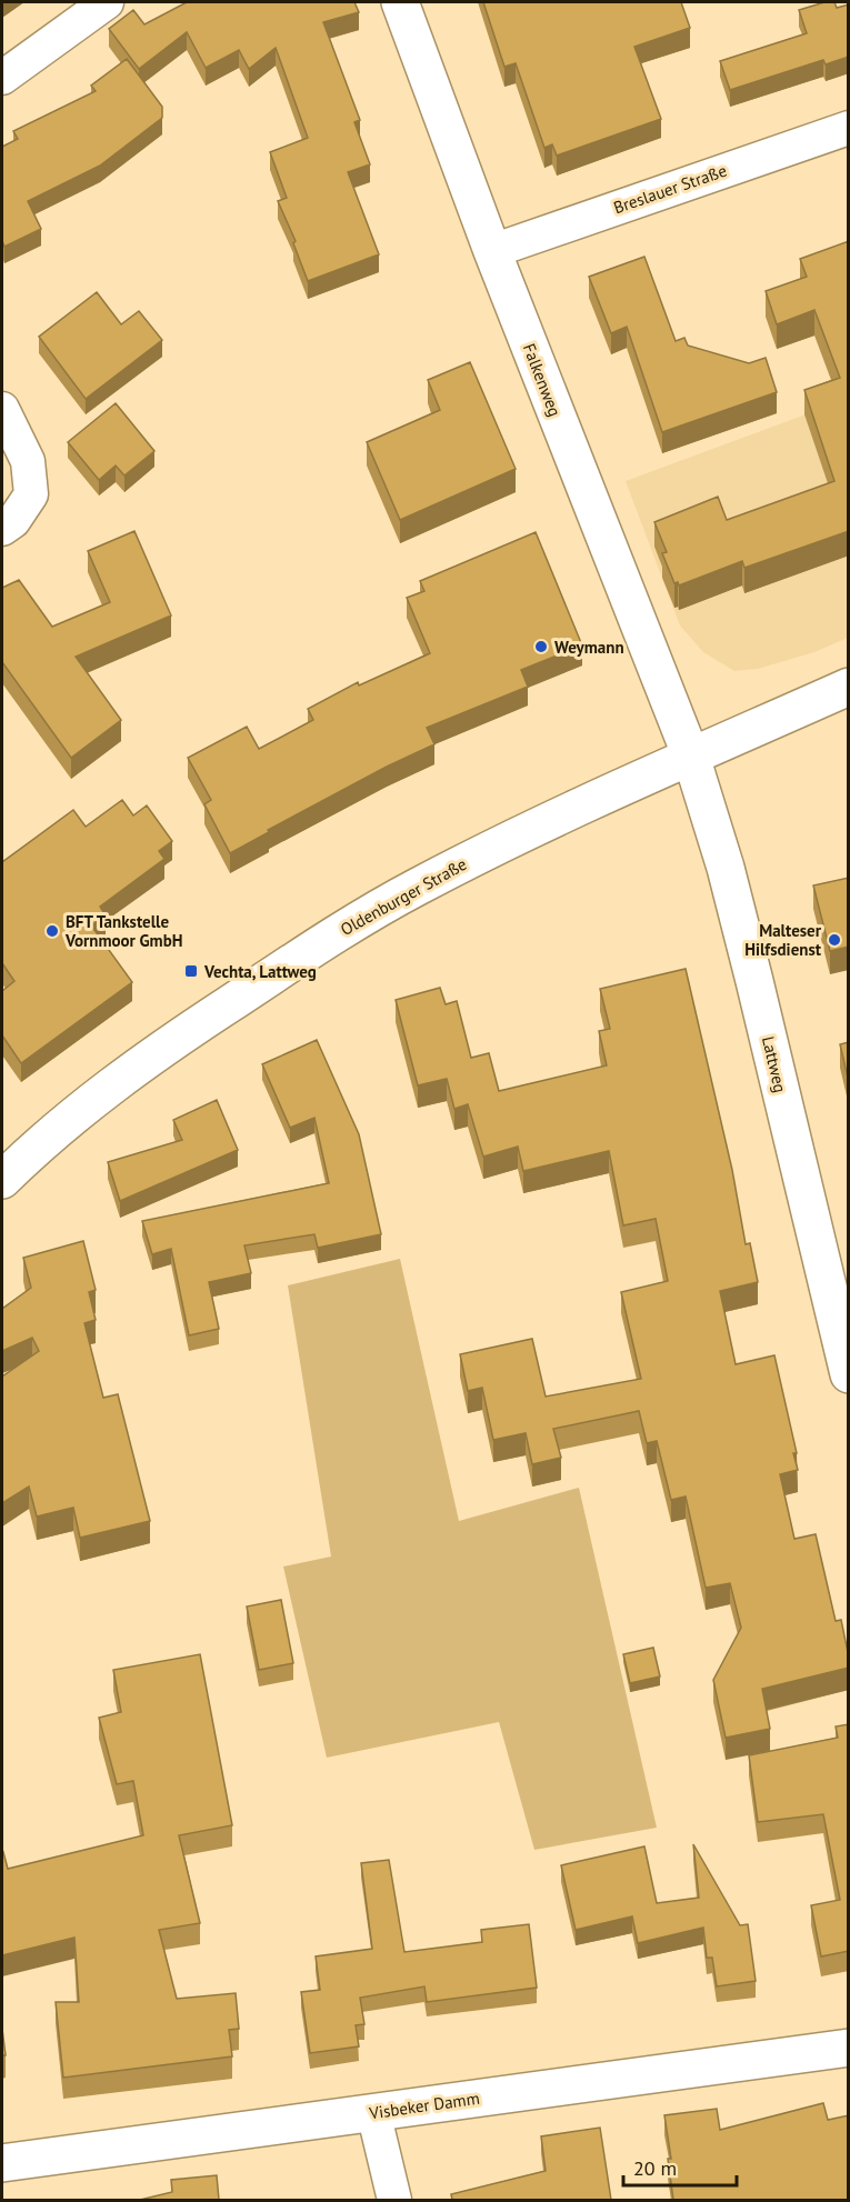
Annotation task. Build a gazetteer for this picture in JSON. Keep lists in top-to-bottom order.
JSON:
{
  "streets": {
    "main road": [
      "Falkenweg",
      "Oldenburger Straße",
      "Lattweg",
      "Visbeker Damm"
    ],
    "street": ["Breslauer Straße"]
  },
  "crossings": [
    ["Breslauer Straße", "Falkenweg"],
    ["Falkenweg", "Oldenburger Straße"],
    ["Falkenweg", "Lattweg"],
    ["Oldenburger Straße", "Lattweg"]
  ],
  "places": {
    "other": ["Weymann", "BFT Tankstelle Vornmoor GmbH", "Malteser Hilfsdienst"],
    "transit": ["Vechta, Lattweg"]
  },
  "scale_bar": "20 m"
}
